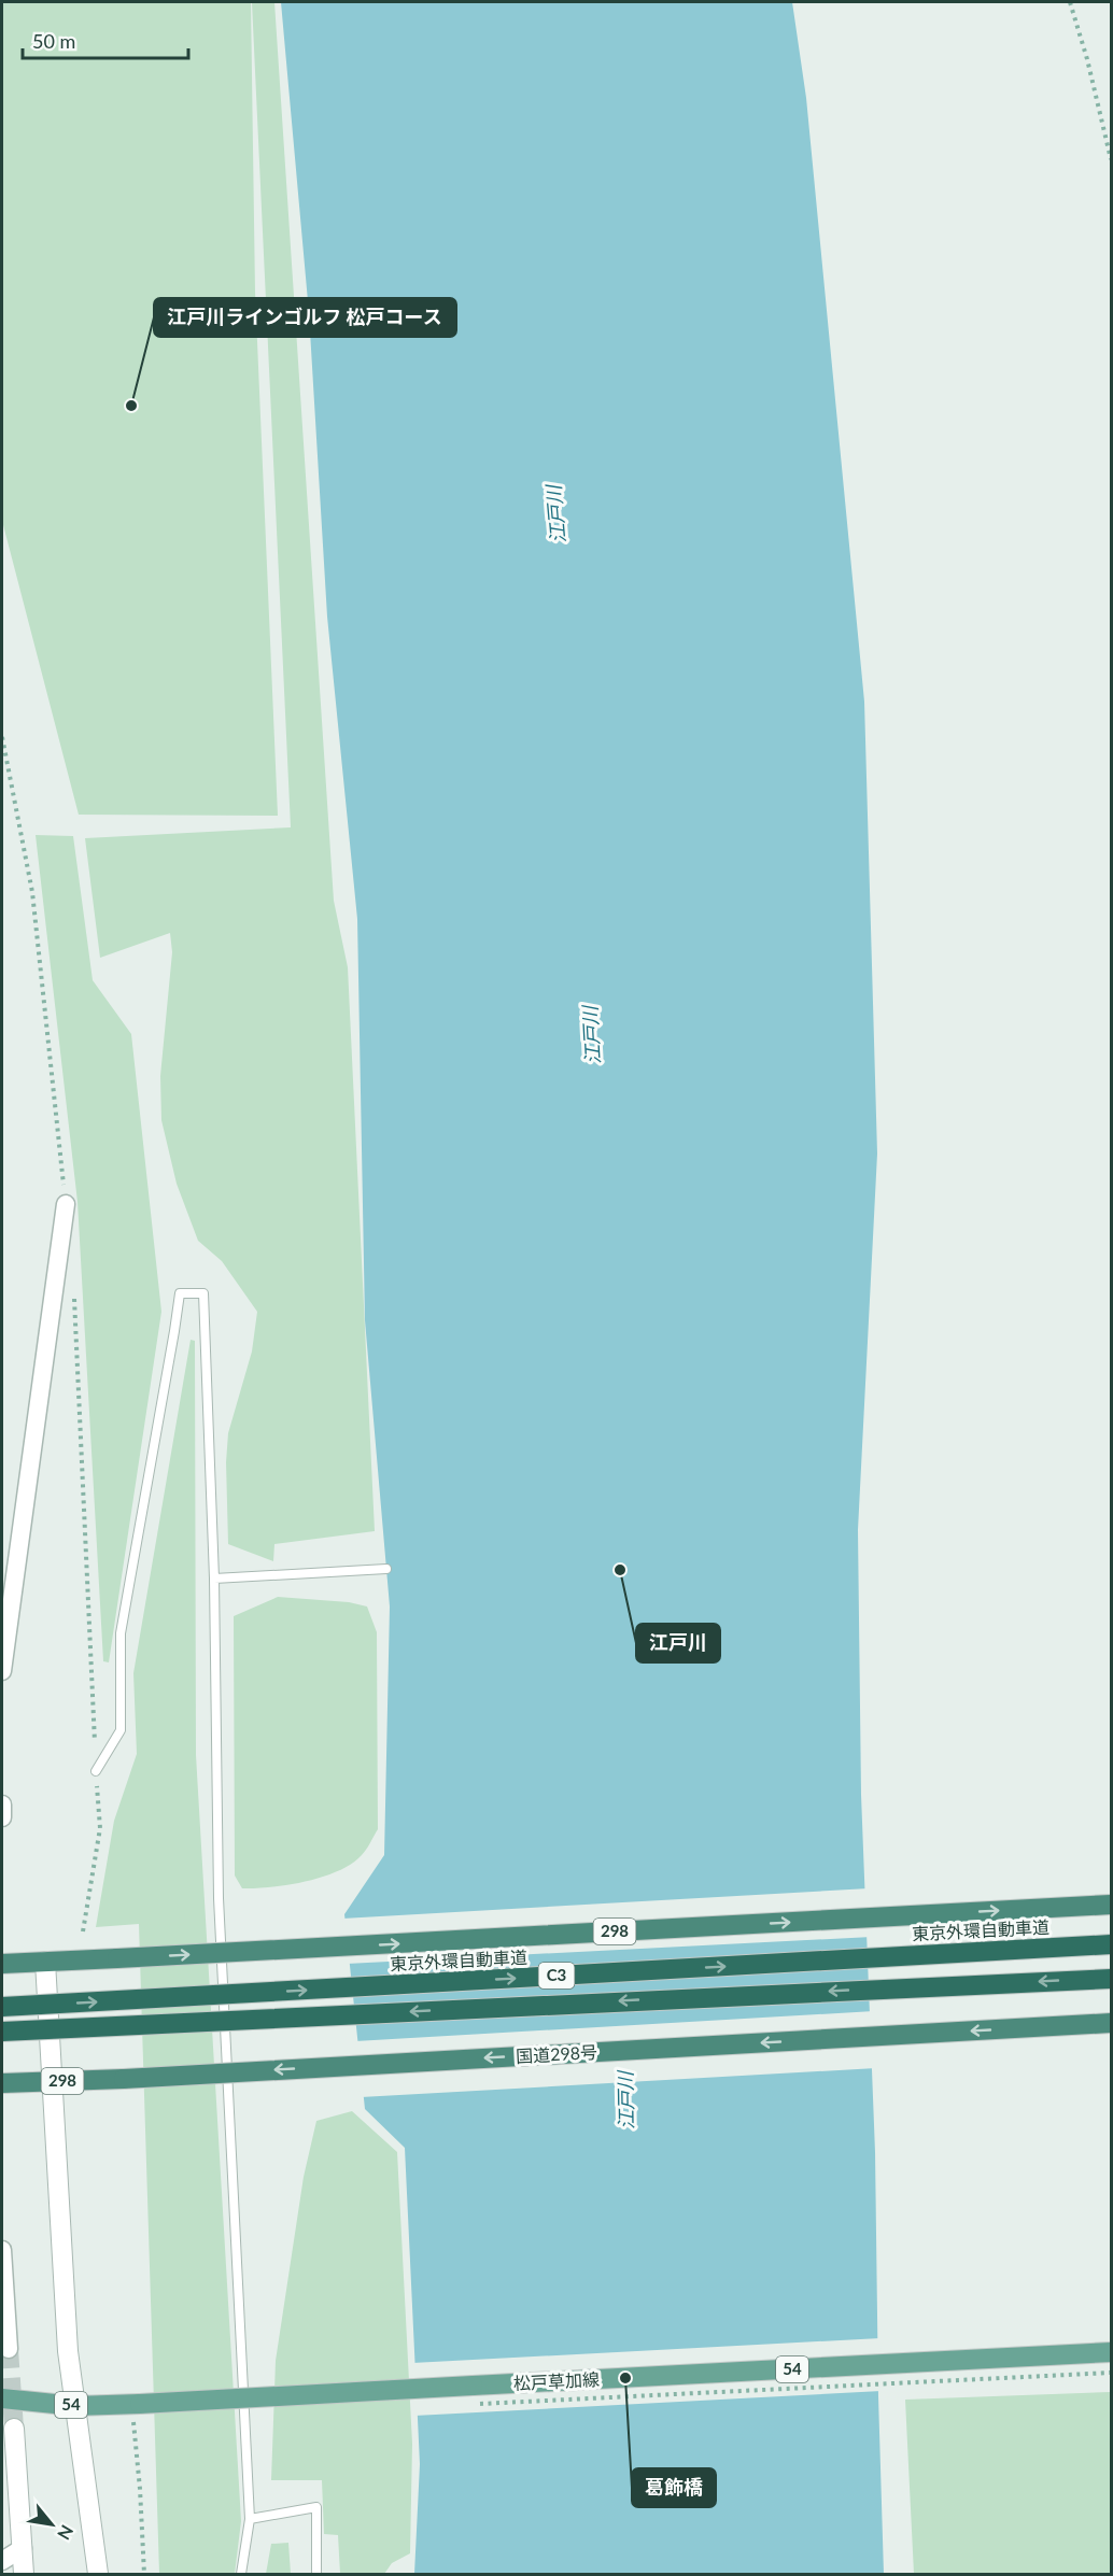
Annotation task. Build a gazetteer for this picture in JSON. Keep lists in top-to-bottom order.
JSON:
{
  "streets": {
    "highway": [
      "東京外環自動車道",
      "298",
      "C3",
      "国道298号"
    ],
    "main road": ["54", "松戸草加線"]
  },
  "water": ["江戸川"],
  "places": ["江戸川ラインゴルフ 松戸コース", "江戸川", "葛飾橋"],
  "scale_bar": "50 m",
  "north": "bottom right"
}
